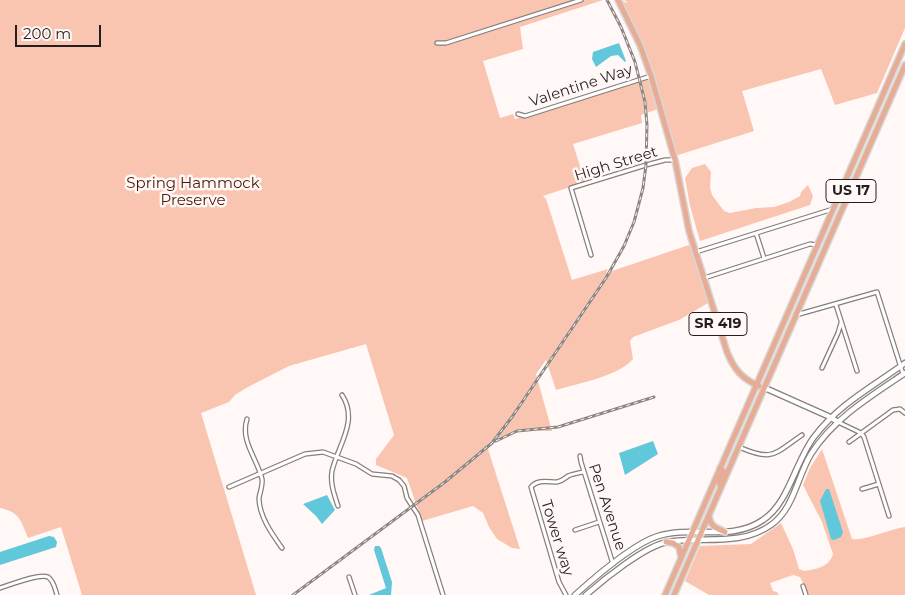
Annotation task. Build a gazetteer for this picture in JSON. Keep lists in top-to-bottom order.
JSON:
{
  "streets": {
    "main road": ["US 17", "SR 419"],
    "street": [
      "Valentine Way",
      "High Street",
      "Pen Avenue",
      "Tower way"
    ]
  },
  "crossings": [
    ["Valentine Way", "SR 419"],
    ["High Street", "SR 419"],
    ["US 17", "SR 419"],
    ["Pen Avenue", "Tower way"]
  ],
  "parks": ["Spring Hammock Preserve"],
  "scale_bar": "200 m"
}
